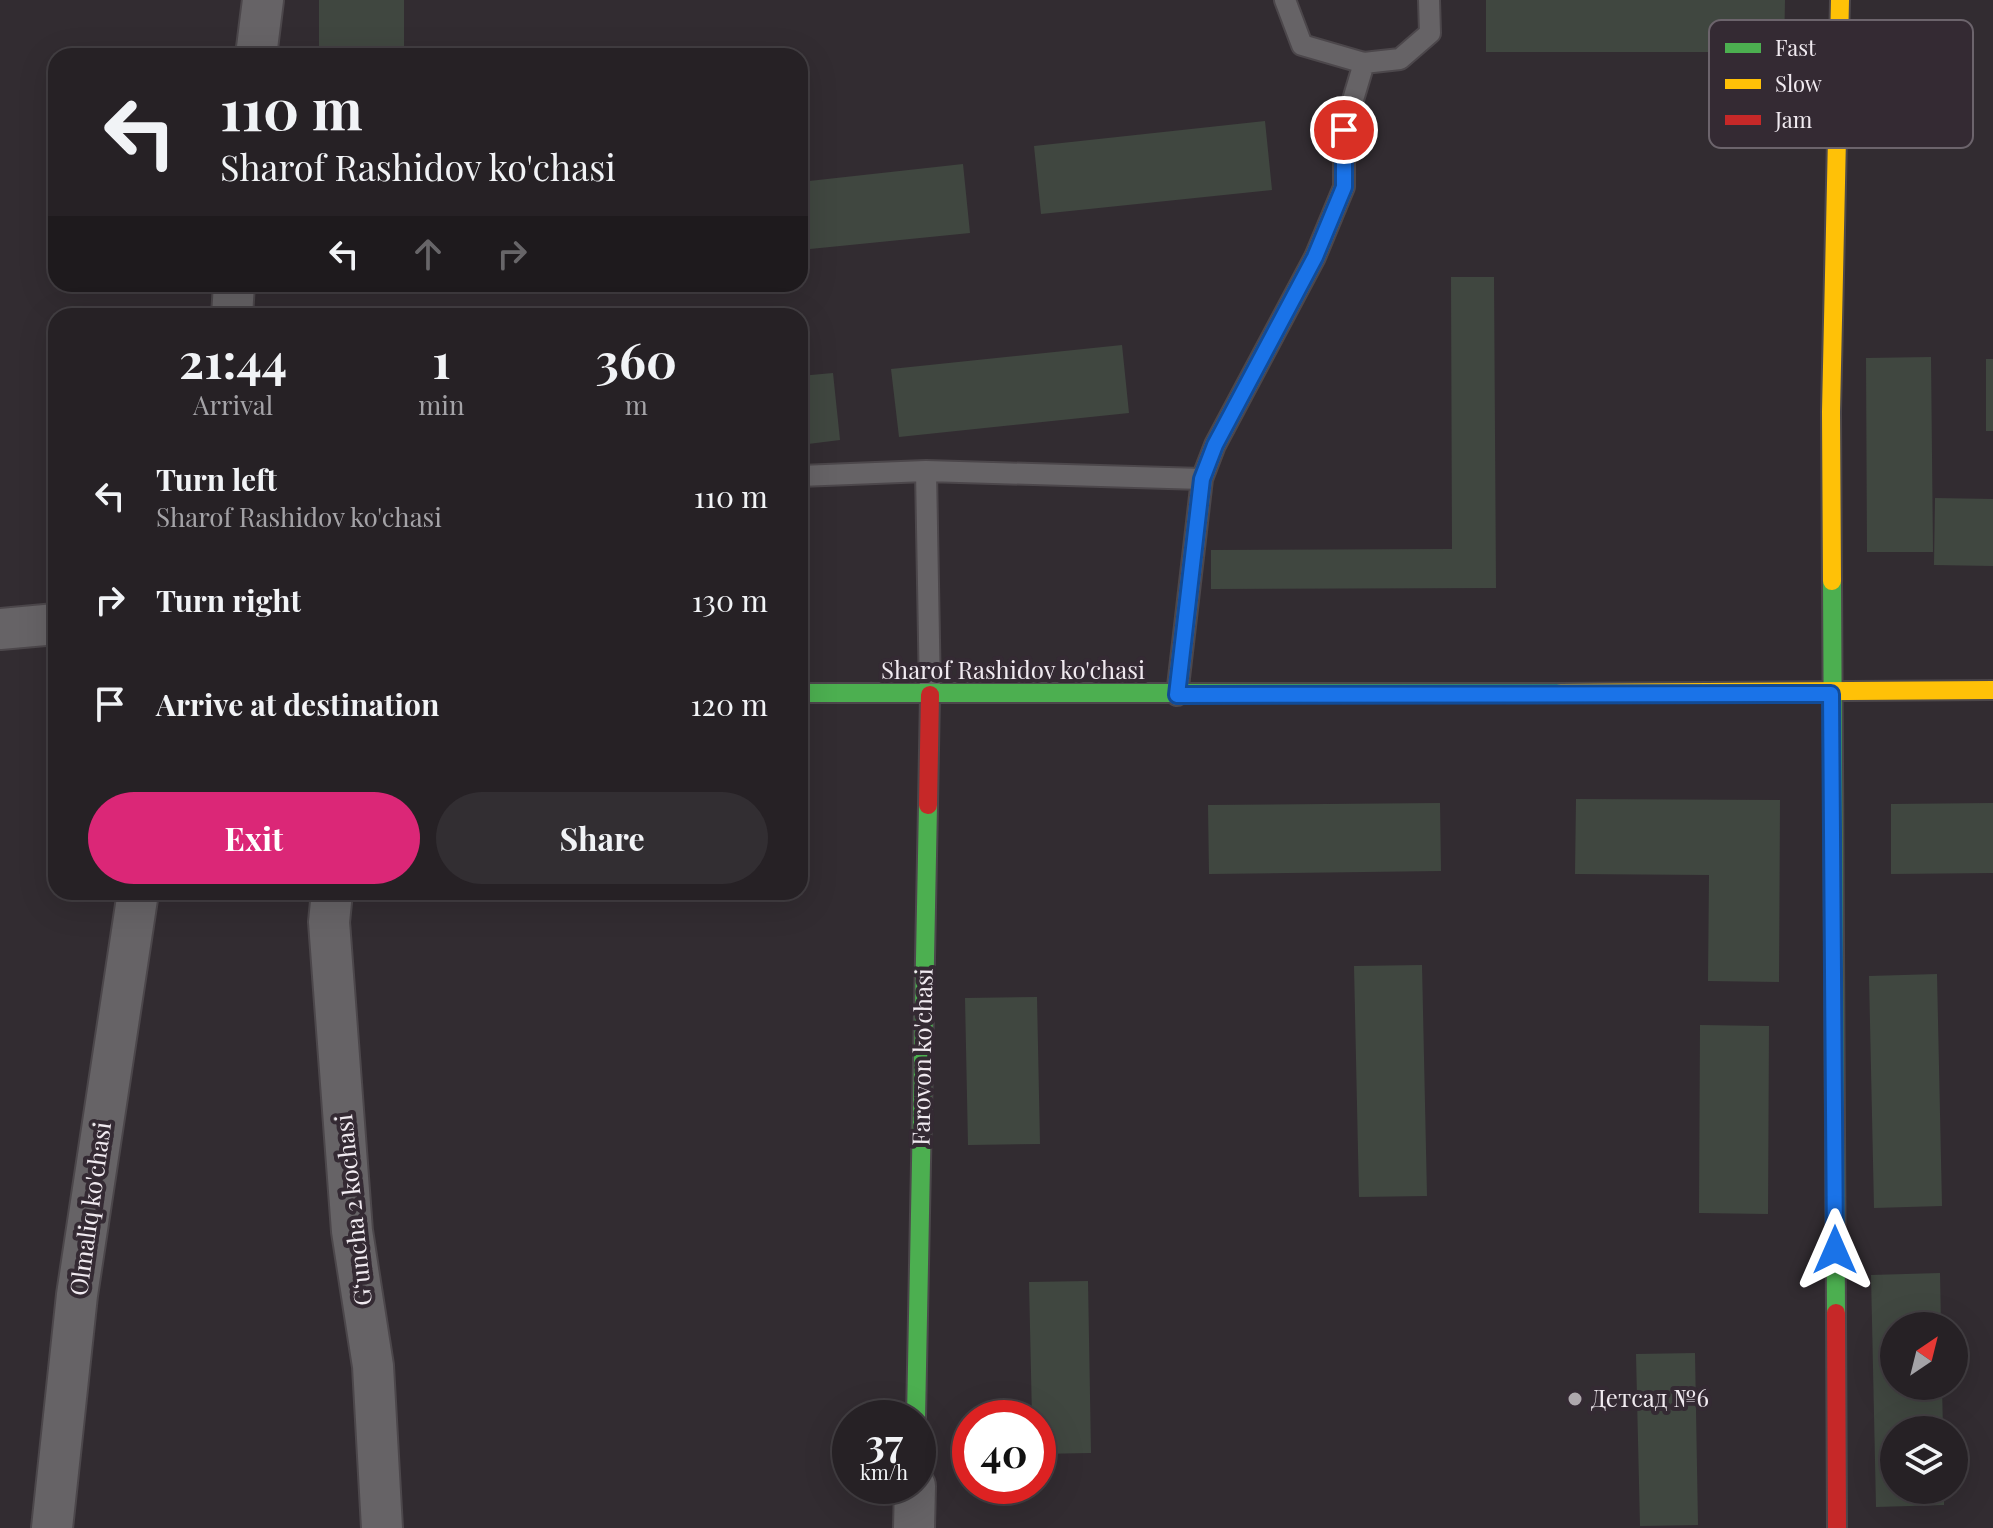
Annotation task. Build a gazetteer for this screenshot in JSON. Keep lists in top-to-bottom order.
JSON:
{
  "streets": {
    "street": [
      "Sharof Rashidov ko'chasi",
      "Farovon ko'chasi",
      "Olmaliq ko'chasi",
      "G‘uncha 2 kochasi"
    ]
  },
  "crossings": [
    ["Sharof Rashidov ko'chasi", "Farovon ko'chasi"]
  ],
  "places": ["Детсад №6"],
  "legend": ["Fast", "Slow", "Jam"],
  "north": "top right",
  "page": {
    "turn": ["110 m", "Sharof Rashidov ko'chasi"],
    "eta": [
      "21:44",
      "Arrival",
      "1",
      "min",
      "360",
      "m"
    ],
    "list": [
      {
        "name": "Turn left",
        "note": "Sharof Rashidov ko'chasi",
        "value": "110 m"
      },
      {
        "name": "Turn right",
        "value": "130 m"
      },
      {
        "name": "Arrive at destination",
        "value": "120 m"
      }
    ],
    "buttons": ["Exit", "Share"],
    "speed": "37 km/h",
    "limit": "40"
  }
}
